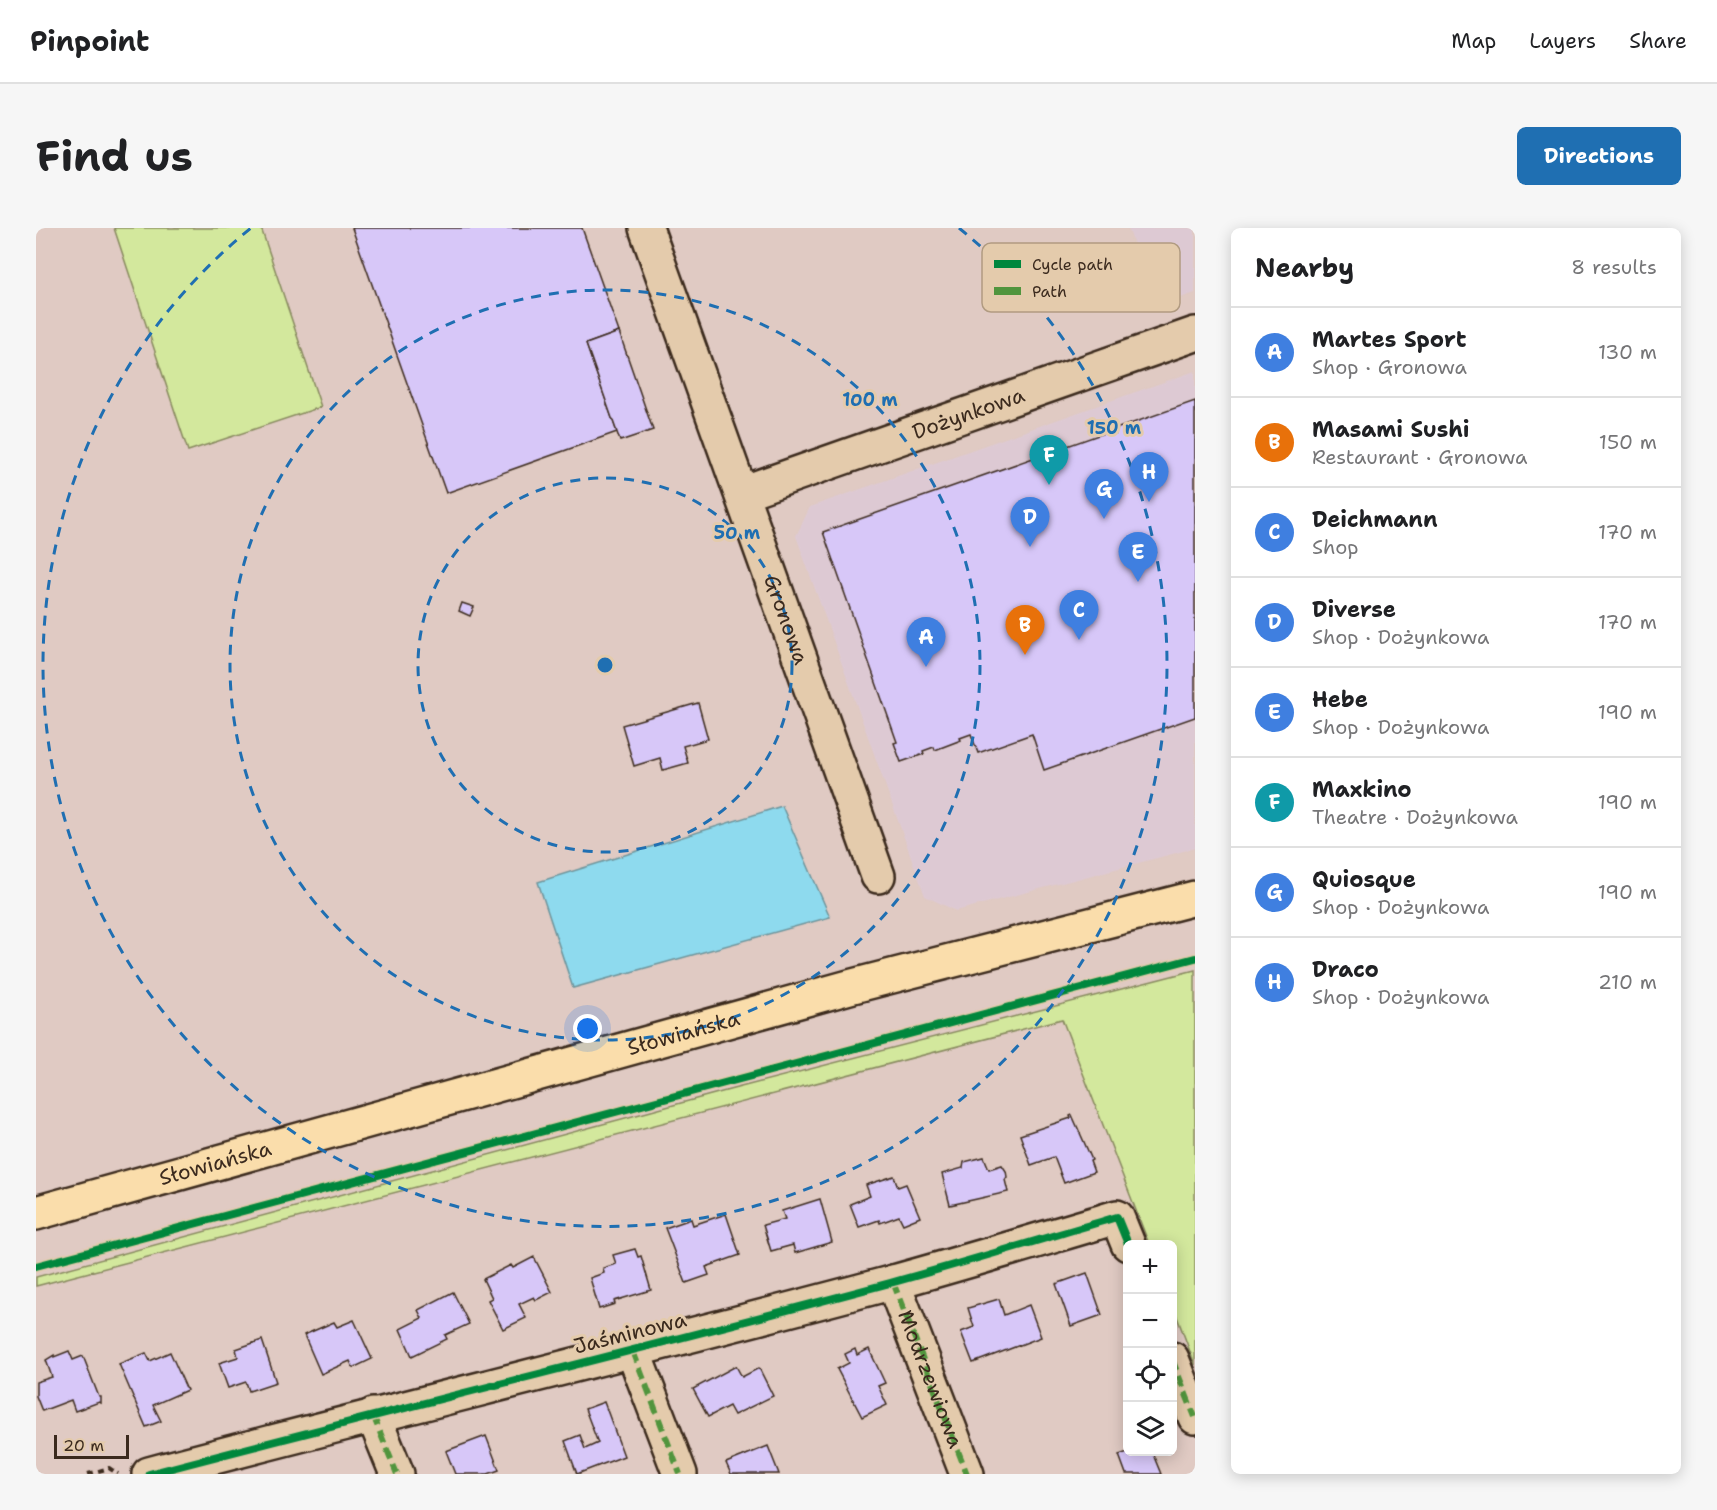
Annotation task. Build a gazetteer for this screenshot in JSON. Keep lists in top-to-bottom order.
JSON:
{
  "streets": {
    "main road": ["Słowiańska"],
    "street": [
      "Dożynkowa",
      "Gronowa",
      "Jaśminowa",
      "Modrzewiowa"
    ]
  },
  "crossings": [
    ["Dożynkowa", "Gronowa"],
    ["Jaśminowa", "Modrzewiowa"]
  ],
  "legend": ["Cycle path", "Path"],
  "scale_bar": "20 m",
  "page": {
    "header": "Pinpoint",
    "nav": ["Map", "Layers", "Share"],
    "buttons": "Directions",
    "title": "Find us",
    "heading": ["Nearby", "8 results"],
    "list": [
      {
        "mark": "A",
        "name": "Martes Sport",
        "note": "Shop · Gronowa",
        "value": "130 m"
      },
      {
        "mark": "B",
        "name": "Masami Sushi",
        "note": "Restaurant · Gronowa",
        "value": "150 m"
      },
      {
        "mark": "C",
        "name": "Deichmann",
        "note": "Shop",
        "value": "170 m"
      },
      {
        "mark": "D",
        "name": "Diverse",
        "note": "Shop · Dożynkowa",
        "value": "170 m"
      },
      {
        "mark": "E",
        "name": "Hebe",
        "note": "Shop · Dożynkowa",
        "value": "190 m"
      },
      {
        "mark": "F",
        "name": "Maxkino",
        "note": "Theatre · Dożynkowa",
        "value": "190 m"
      },
      {
        "mark": "G",
        "name": "Quiosque",
        "note": "Shop · Dożynkowa",
        "value": "190 m"
      },
      {
        "mark": "H",
        "name": "Draco",
        "note": "Shop · Dożynkowa",
        "value": "210 m"
      }
    ],
    "pins": [
      "F",
      "H",
      "G",
      "D",
      "E",
      "C",
      "B",
      "A"
    ],
    "map_buttons": ["+", "−"],
    "scale": "20 m"
  },
  "rings": ["100 m", "150 m", "50 m"]
}
